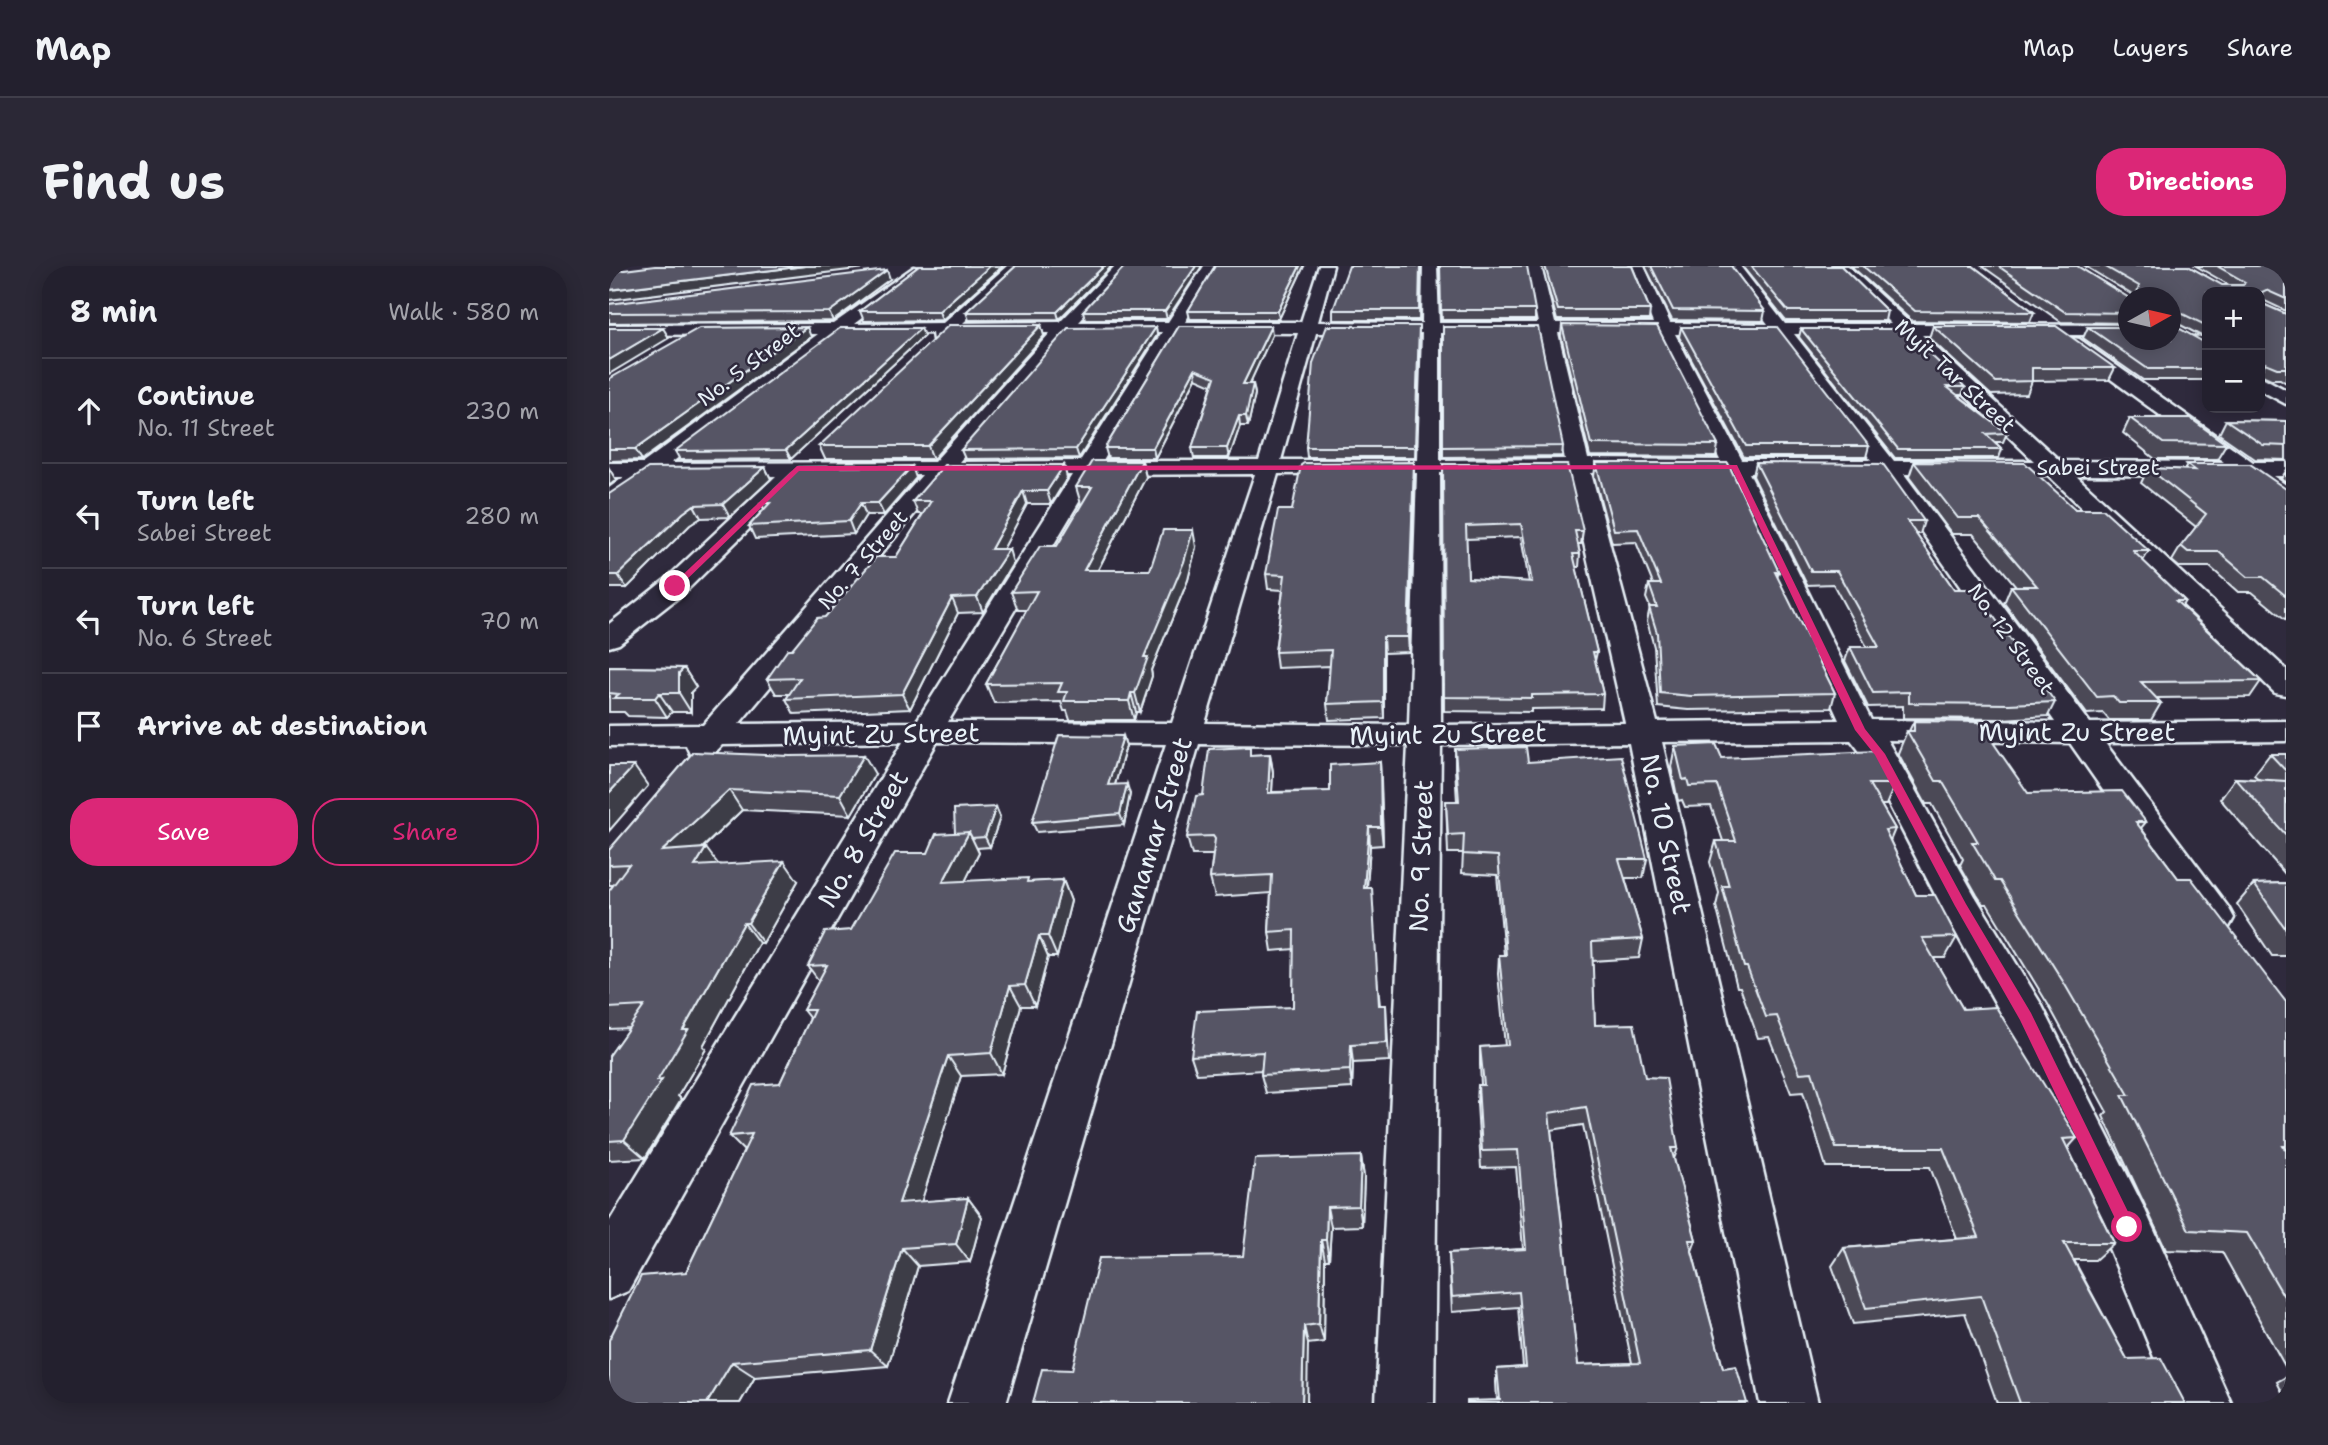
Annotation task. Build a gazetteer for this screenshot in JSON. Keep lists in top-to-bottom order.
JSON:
{
  "streets": {
    "street": [
      "No. 5 Street",
      "Myit Tar Street",
      "Sabei Street",
      "No. 7 Street",
      "No. 12 Street",
      "Myint Zu Street",
      "No. 10 Street",
      "Ganamar Street",
      "No. 8 Street",
      "No. 9 Street"
    ]
  },
  "crossings": [
    ["No. 5 Street", "Sabei Street"],
    ["Myit Tar Street", "Sabei Street"],
    ["Sabei Street", "No. 7 Street"],
    ["Sabei Street", "No. 12 Street"],
    ["Sabei Street", "No. 10 Street"],
    ["Sabei Street", "Ganamar Street"],
    ["Sabei Street", "No. 8 Street"],
    ["Sabei Street", "No. 9 Street"],
    ["No. 7 Street", "Myint Zu Street"],
    ["No. 12 Street", "Myint Zu Street"],
    ["Myint Zu Street", "No. 10 Street"],
    ["Myint Zu Street", "Ganamar Street"],
    ["Myint Zu Street", "No. 8 Street"],
    ["Myint Zu Street", "No. 9 Street"]
  ],
  "north": "right",
  "page": {
    "header": "Map",
    "nav": ["Map", "Layers", "Share"],
    "buttons": [
      "Directions",
      ["Save", "Share"]
    ],
    "title": "Find us",
    "heading": ["8 min", "Walk · 580 m"],
    "map_buttons": ["+", "−"],
    "list": [
      ["Continue", "No. 11 Street", "230 m"],
      ["Turn left", "Sabei Street", "280 m"],
      ["Turn left", "No. 6 Street", "70 m"],
      "Arrive at destination"
    ]
  }
}
